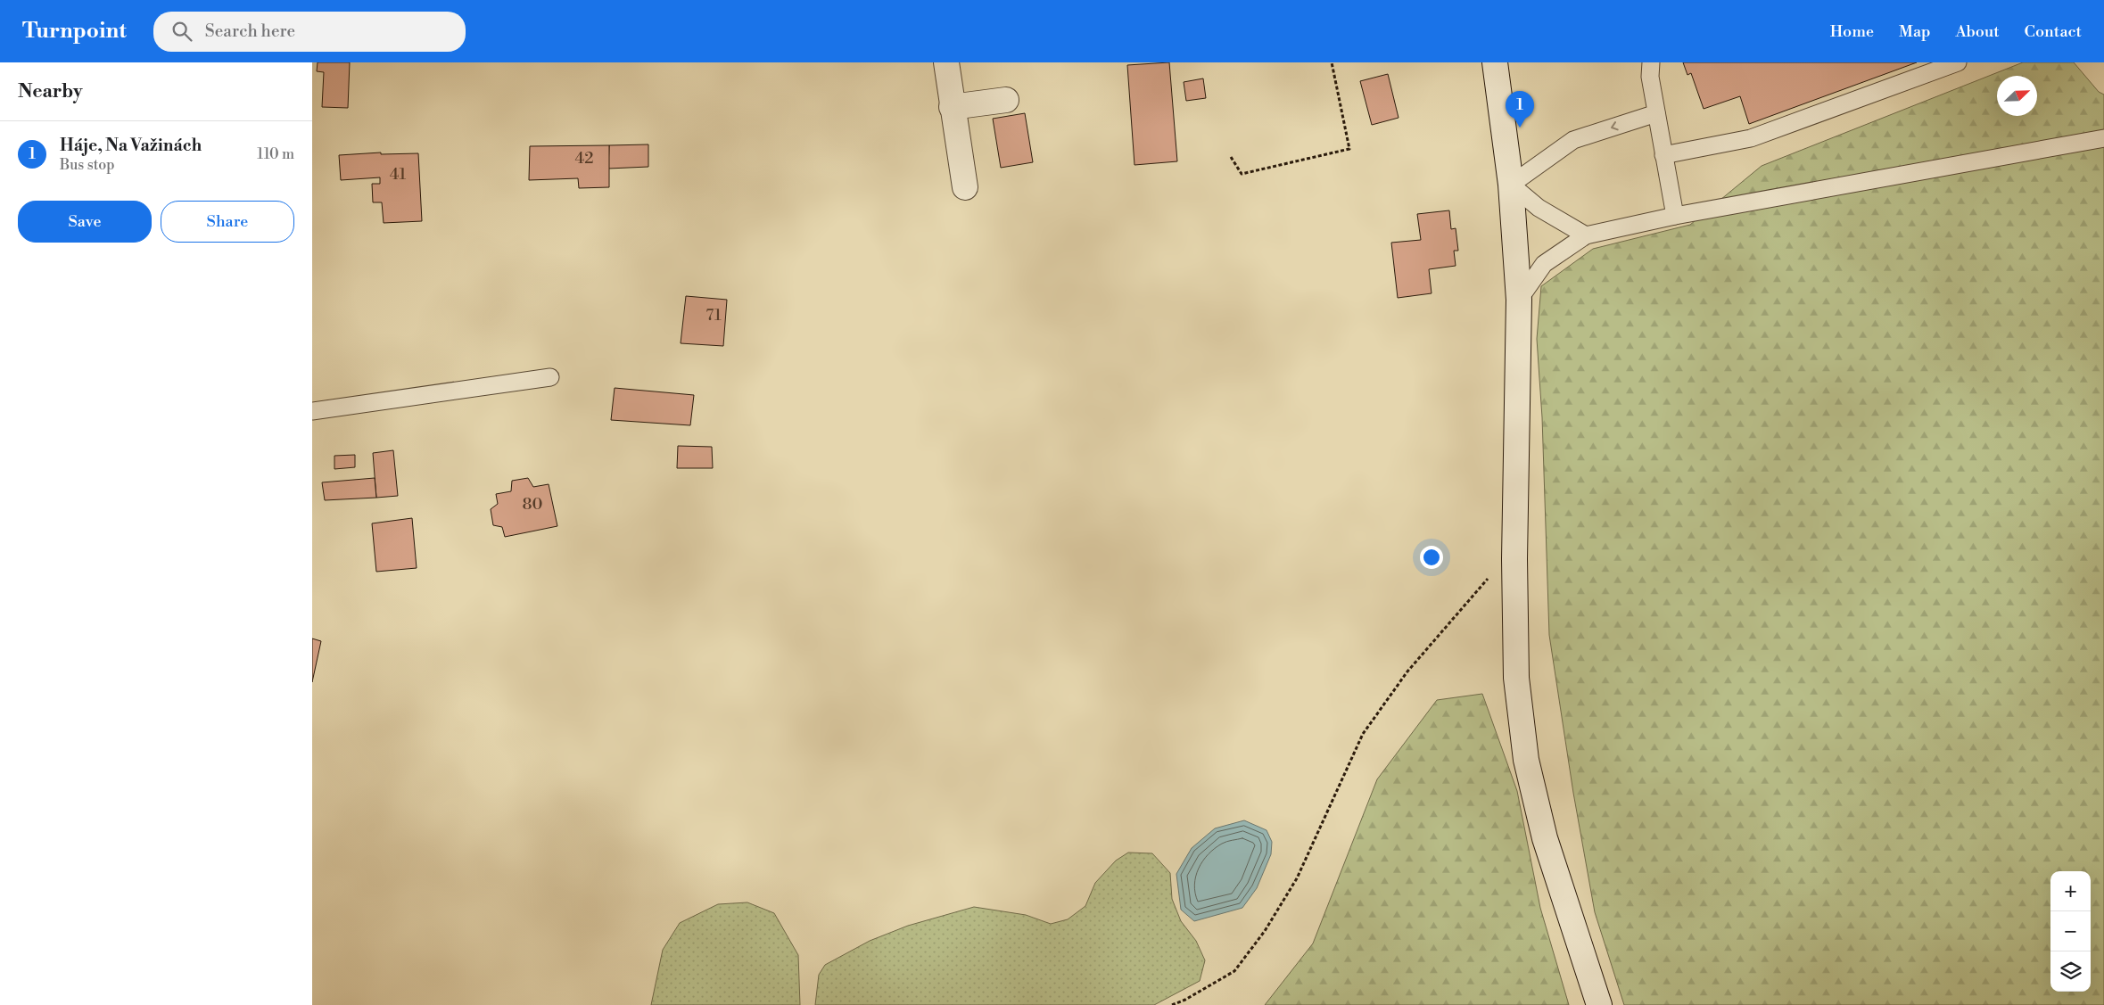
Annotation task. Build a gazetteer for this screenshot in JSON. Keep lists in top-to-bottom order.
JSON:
{
  "house_numbers": [
    "42",
    "41",
    "71",
    "80"
  ],
  "north": "top right",
  "page": {
    "header": "Turnpoint",
    "search": "Search here",
    "nav": [
      "Home",
      "Map",
      "About",
      "Contact"
    ],
    "heading": "Nearby",
    "pins": "1",
    "list": [
      {
        "mark": "1",
        "name": "Háje, Na Važinách",
        "note": "Bus stop",
        "value": "110 m"
      }
    ],
    "buttons": ["Save", "Share"],
    "map_buttons": ["+", "−"]
  }
}
